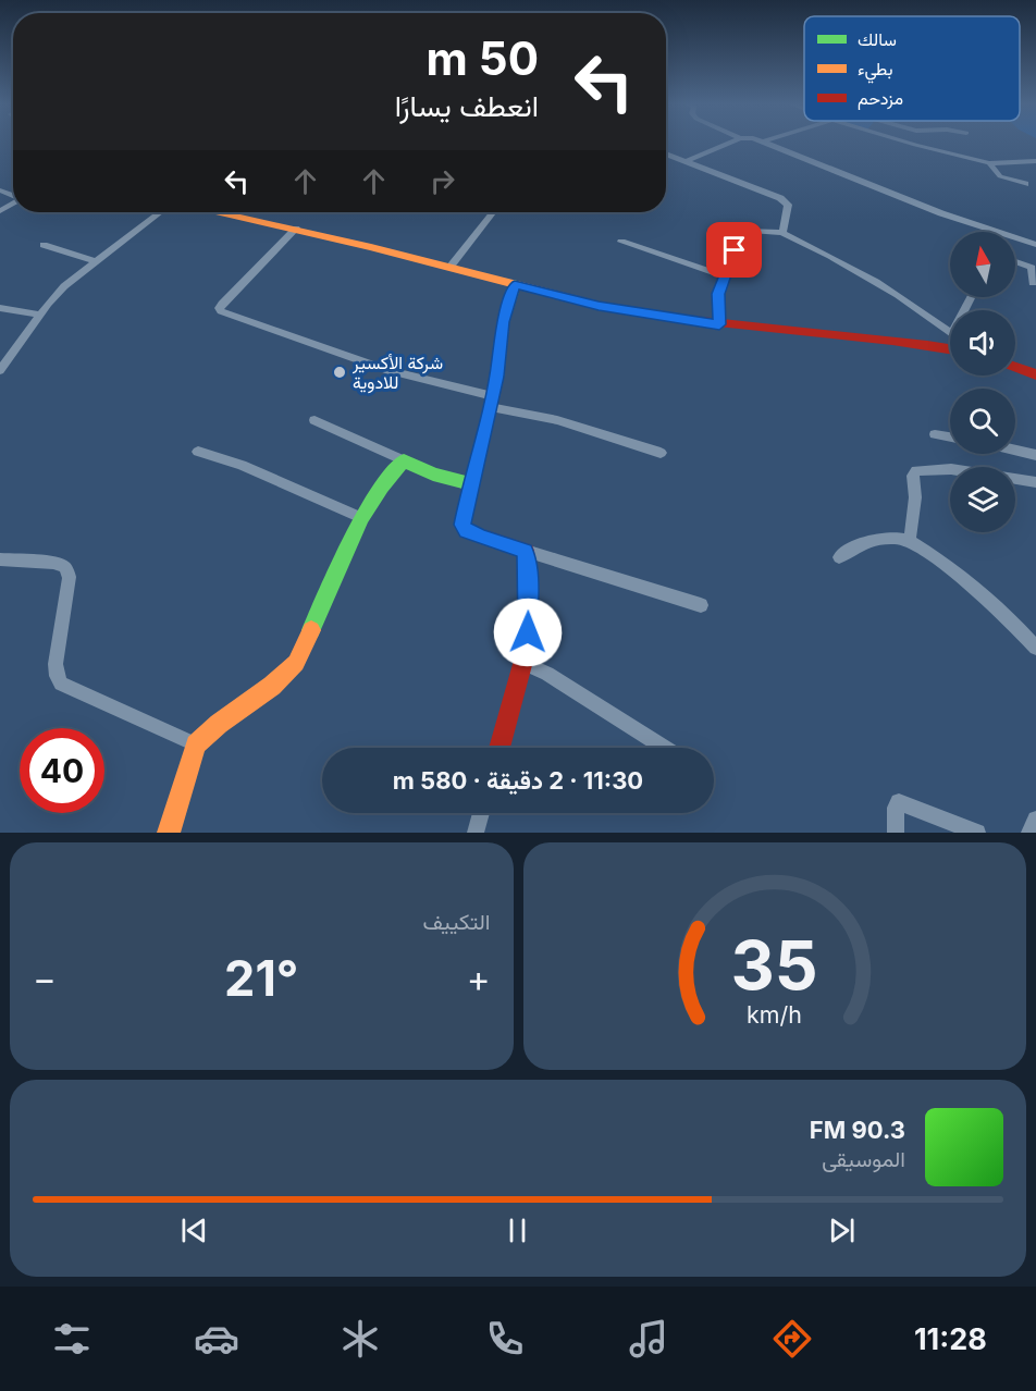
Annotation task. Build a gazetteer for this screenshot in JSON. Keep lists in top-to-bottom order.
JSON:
{
  "places": ["شركة الأكسير للادوية"],
  "legend": ["سالك", "بطيء", "مزدحم"],
  "north": "top",
  "page": {
    "turn": ["50 m", "انعطف يسارًا"],
    "limit": "40",
    "trip": "11:30 · 2 دقيقة · 580 m",
    "tile": "التكييف",
    "heat": ["−", "21°", "+"],
    "song": ["90.3 FM", "الموسيقى"],
    "tabs": "11:28",
    "gauge": ["35", "km/h"]
  }
}
